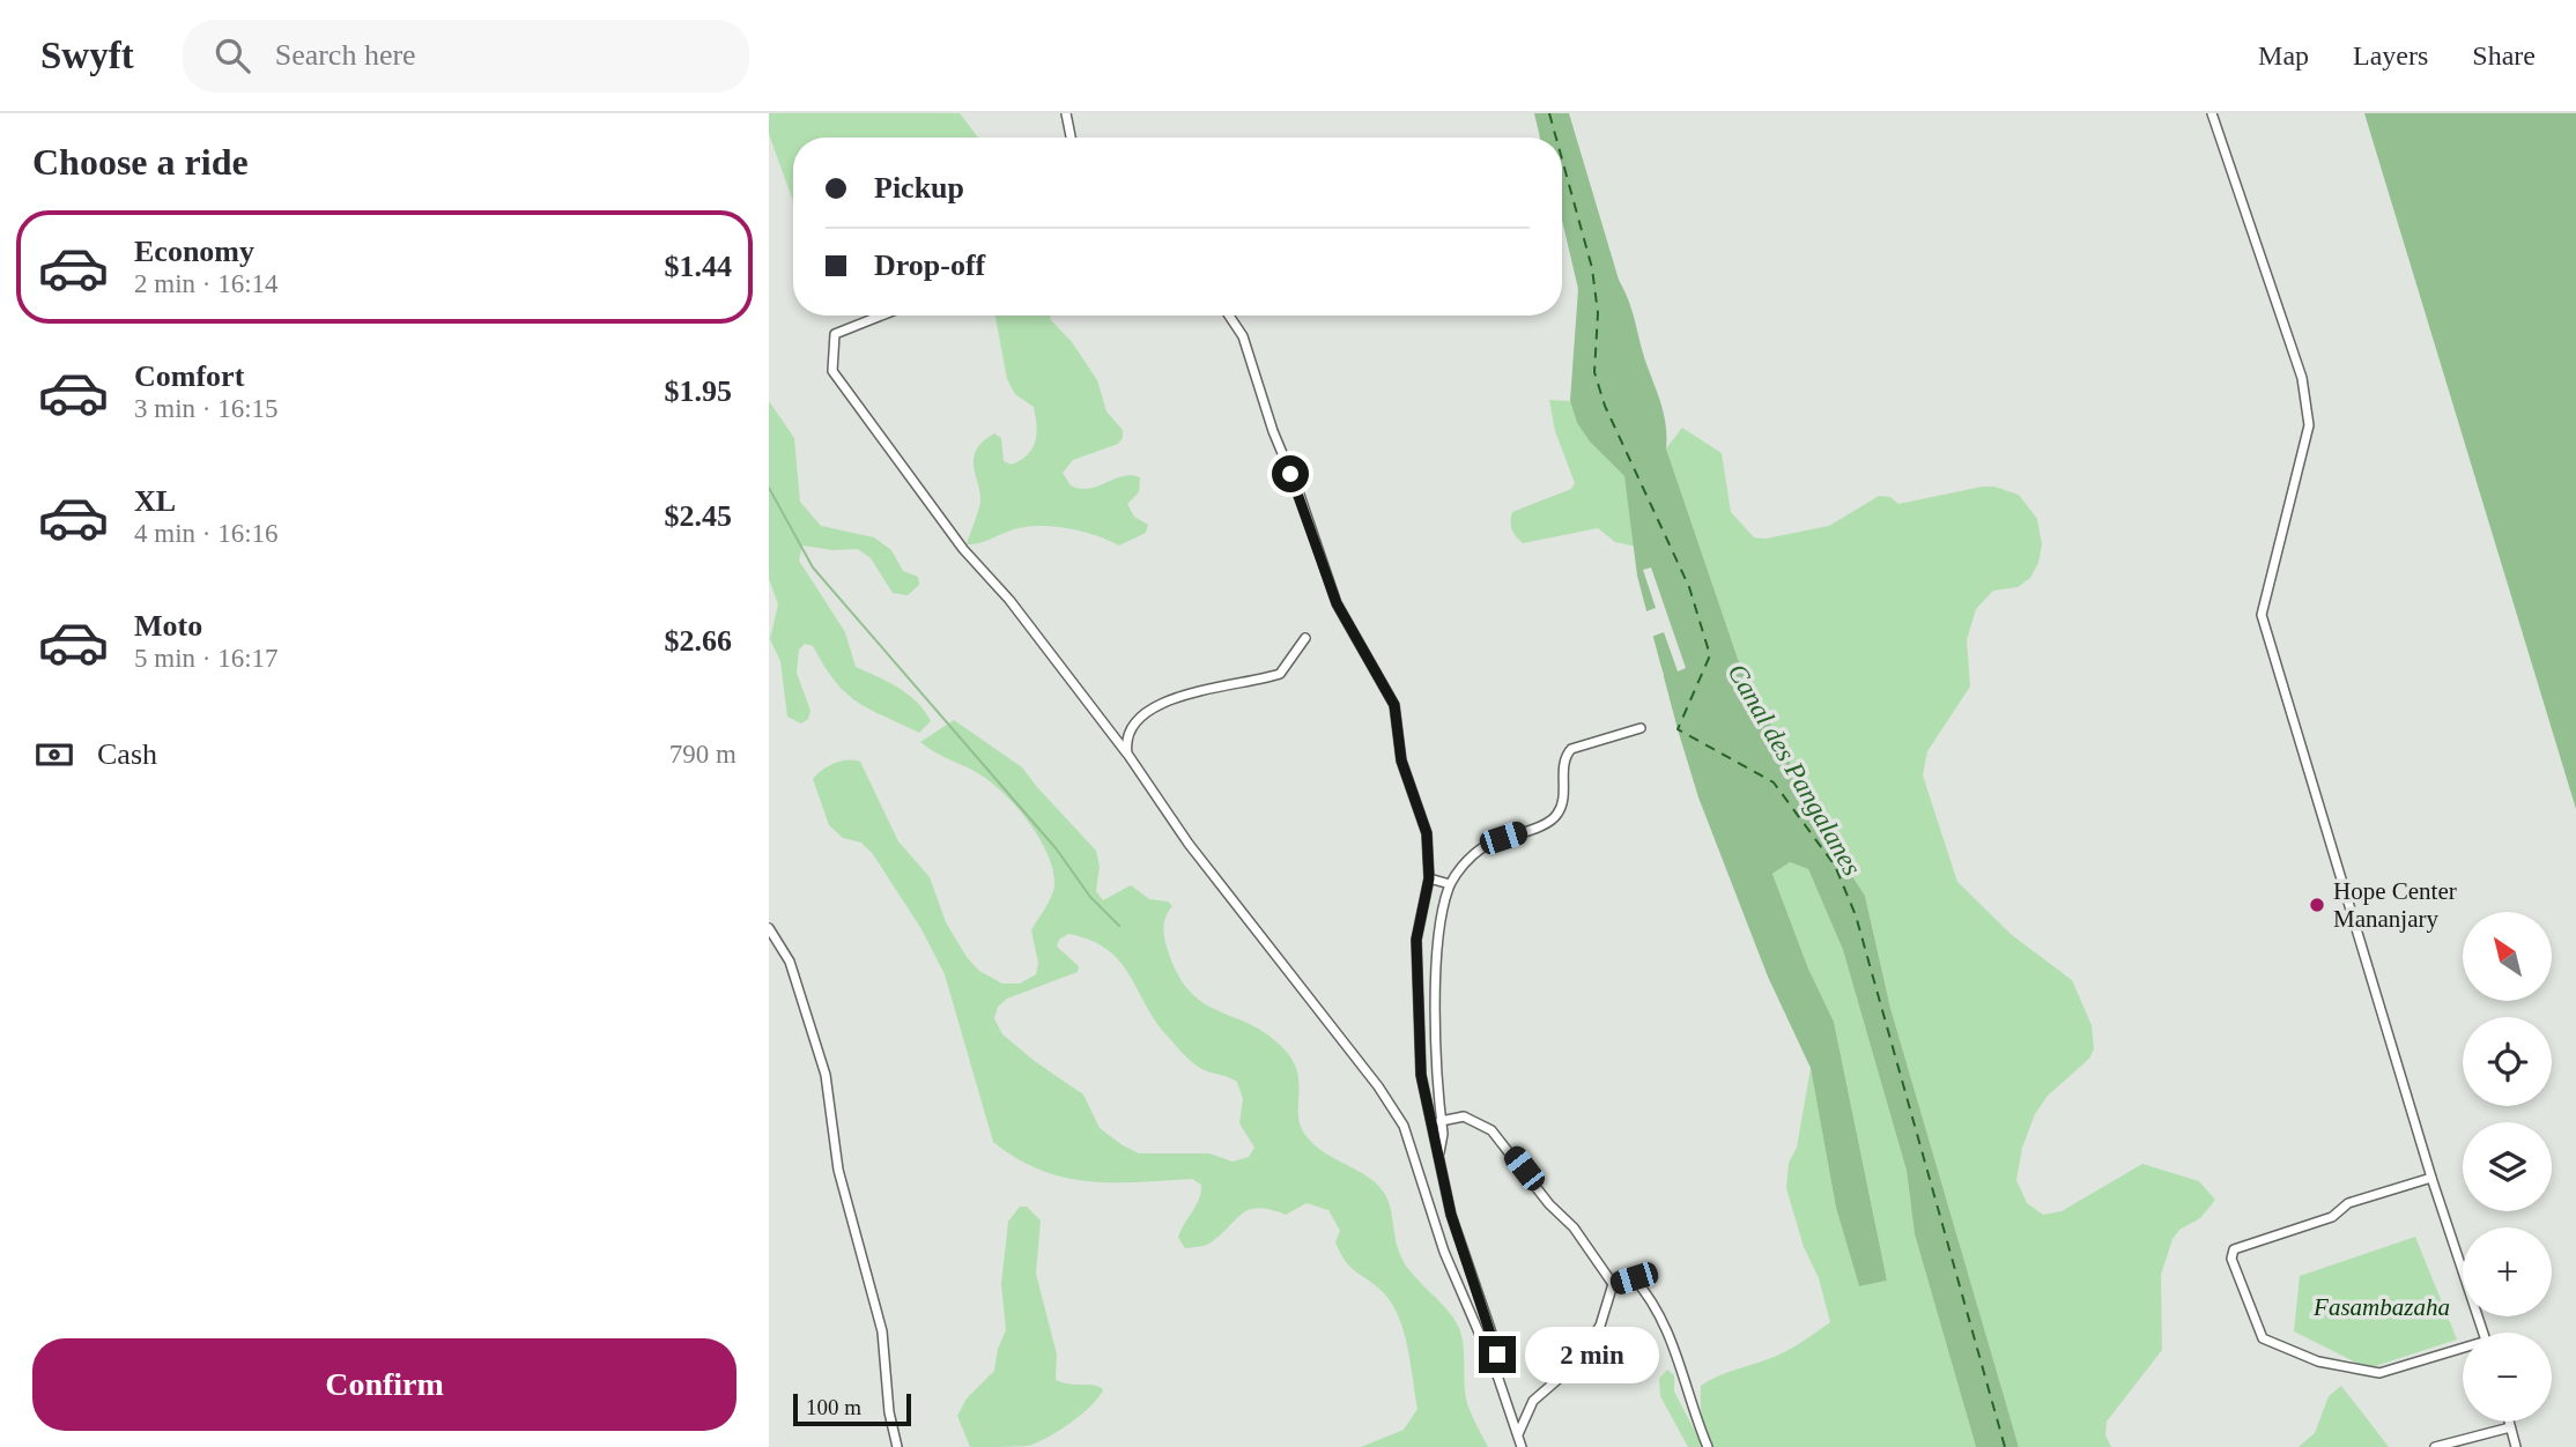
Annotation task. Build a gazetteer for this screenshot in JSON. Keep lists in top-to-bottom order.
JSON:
{
  "water": ["Canal des Pangalanes"],
  "parks": ["Fasambazaha"],
  "places": ["Hope Center Mananjary"],
  "scale_bar": "100 m",
  "north": "top left",
  "page": {
    "header": "Swyft",
    "search": "Search here",
    "nav": ["Map", "Layers", "Share"],
    "heading": "Choose a ride",
    "banner": ["Pickup", "Drop-off"],
    "list": [
      {
        "name": "Economy",
        "note": "2 min · 16:14",
        "value": "$1.44"
      },
      {
        "name": "Comfort",
        "note": "3 min · 16:15",
        "value": "$1.95"
      },
      {
        "name": "XL",
        "note": "4 min · 16:16",
        "value": "$2.45"
      },
      {
        "name": "Moto",
        "note": "5 min · 16:17",
        "value": "$2.66"
      }
    ],
    "pay": ["Cash", "790 m"],
    "map_buttons": ["+", "−"],
    "buttons": "Confirm",
    "bubble": "2 min",
    "scale": "100 m"
  }
}
